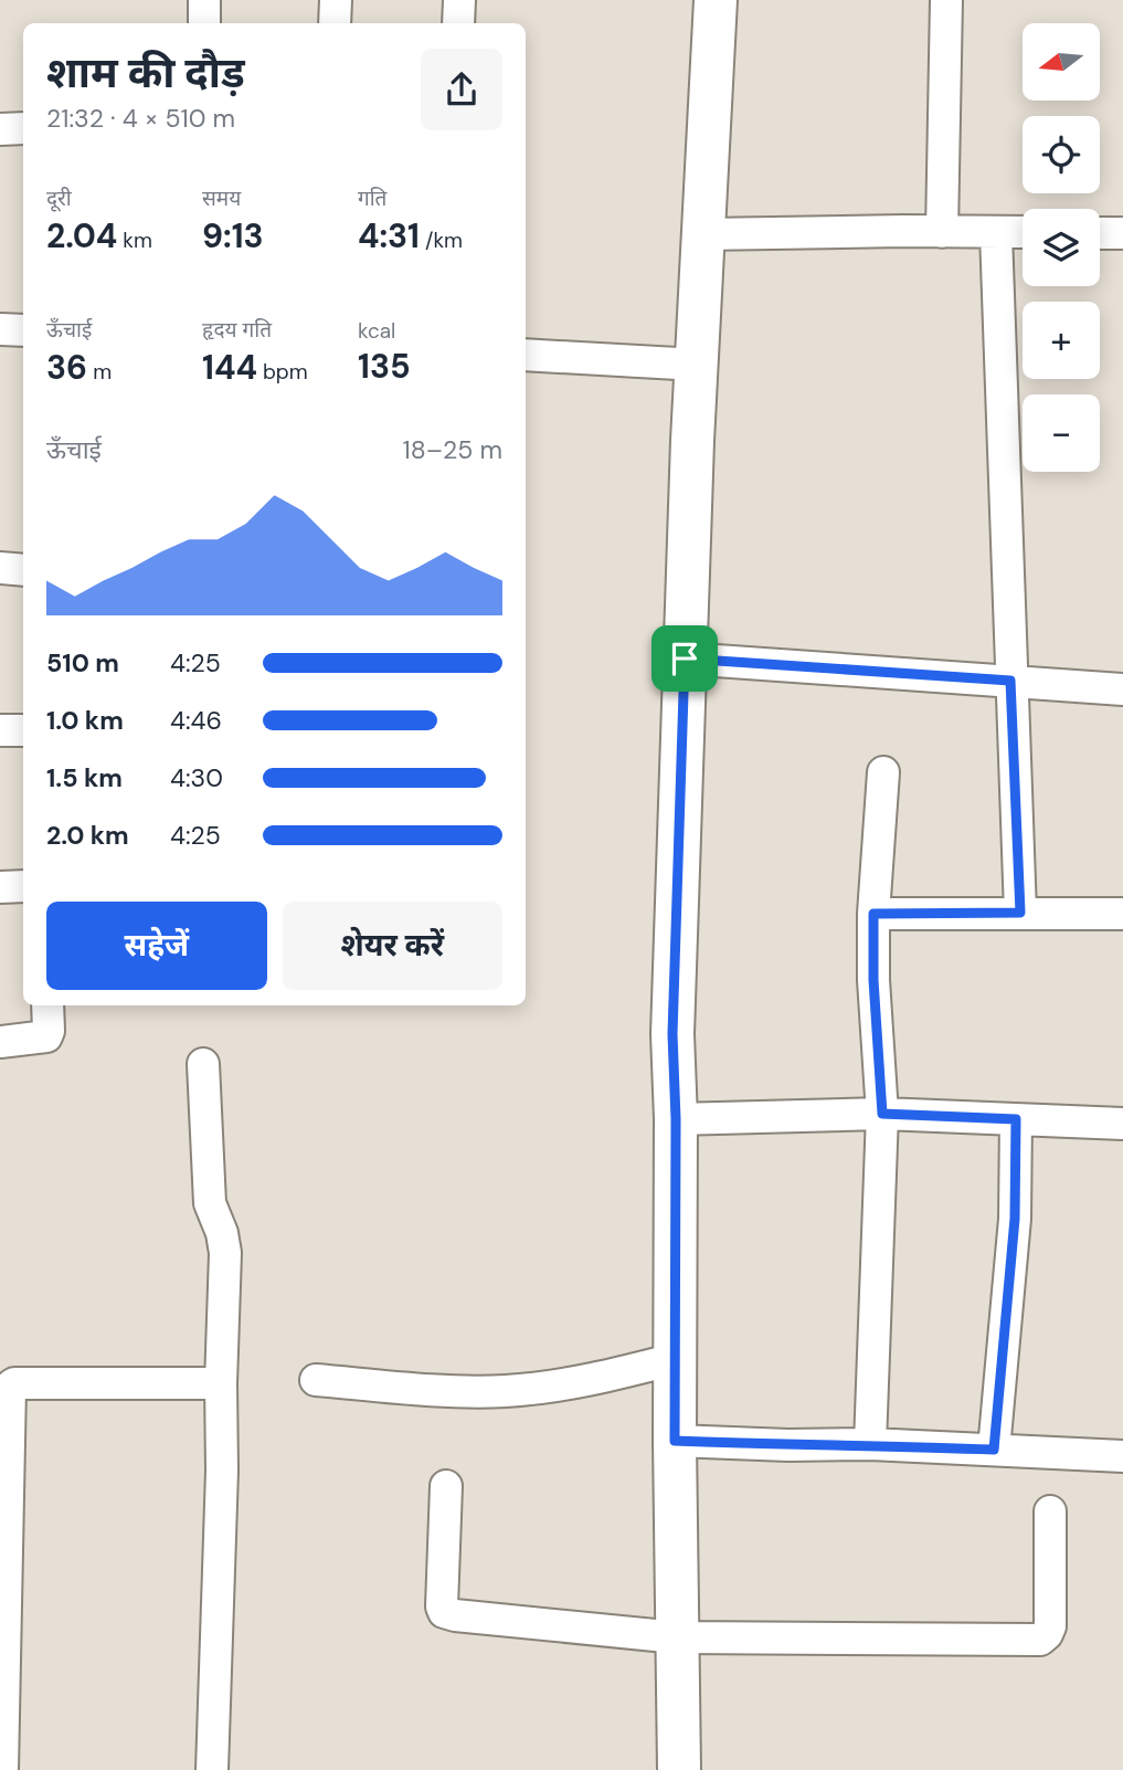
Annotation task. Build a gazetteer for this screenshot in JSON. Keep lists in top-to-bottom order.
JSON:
{
  "north": "left",
  "page": {
    "map_buttons": ["+", "−"],
    "heading": ["शाम की दौड़", "21:32 · 4 × 510 m"],
    "stats": [
      ["दूरी", "2.04 km"],
      ["समय", "9:13"],
      ["गति", "4:31 /km"],
      ["ऊँचाई", "36 m"],
      ["हृदय गति", "144 bpm"],
      ["kcal", "135"]
    ],
    "chart": ["ऊँचाई", "18–25 m"],
    "list": [
      {
        "name": "510 m",
        "note": "4:25"
      },
      {
        "name": "1.0 km",
        "note": "4:46"
      },
      {
        "name": "1.5 km",
        "note": "4:30"
      },
      {
        "name": "2.0 km",
        "note": "4:25"
      }
    ],
    "buttons": ["सहेजें", "शेयर करें"]
  }
}
